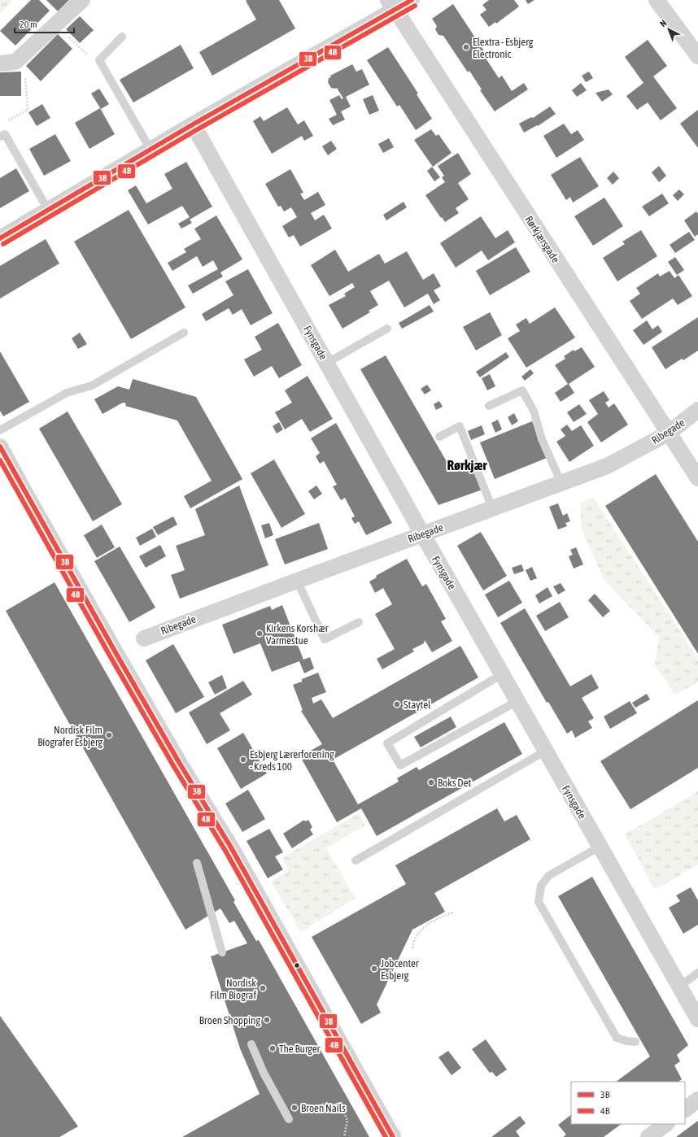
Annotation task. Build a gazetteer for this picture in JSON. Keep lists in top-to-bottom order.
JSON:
{
  "streets": {
    "street": ["Rørkjærsgade", "Fynsgade", "Ribegade"]
  },
  "crossings": [
    ["Rørkjærsgade", "Ribegade"],
    ["Fynsgade", "Ribegade"]
  ],
  "districts": ["Rørkjær"],
  "places": [
    "Elextra - Esbjerg Electronic",
    "Kirkens Korshær Varmestue",
    "Staytel",
    "Nordisk Film Biografer Esbjerg",
    "Esbjerg Lærerforening - Kreds 100",
    "Boks Det",
    "Jobcenter Esbjerg",
    "Nordisk Film Biograf",
    "Broen Shopping",
    "The Burger",
    "Broen Nails"
  ],
  "lines": ["transit line 3B", "transit line 4B"],
  "legend": ["3B", "4B"],
  "scale_bar": "20 m",
  "north": "top left"
}
